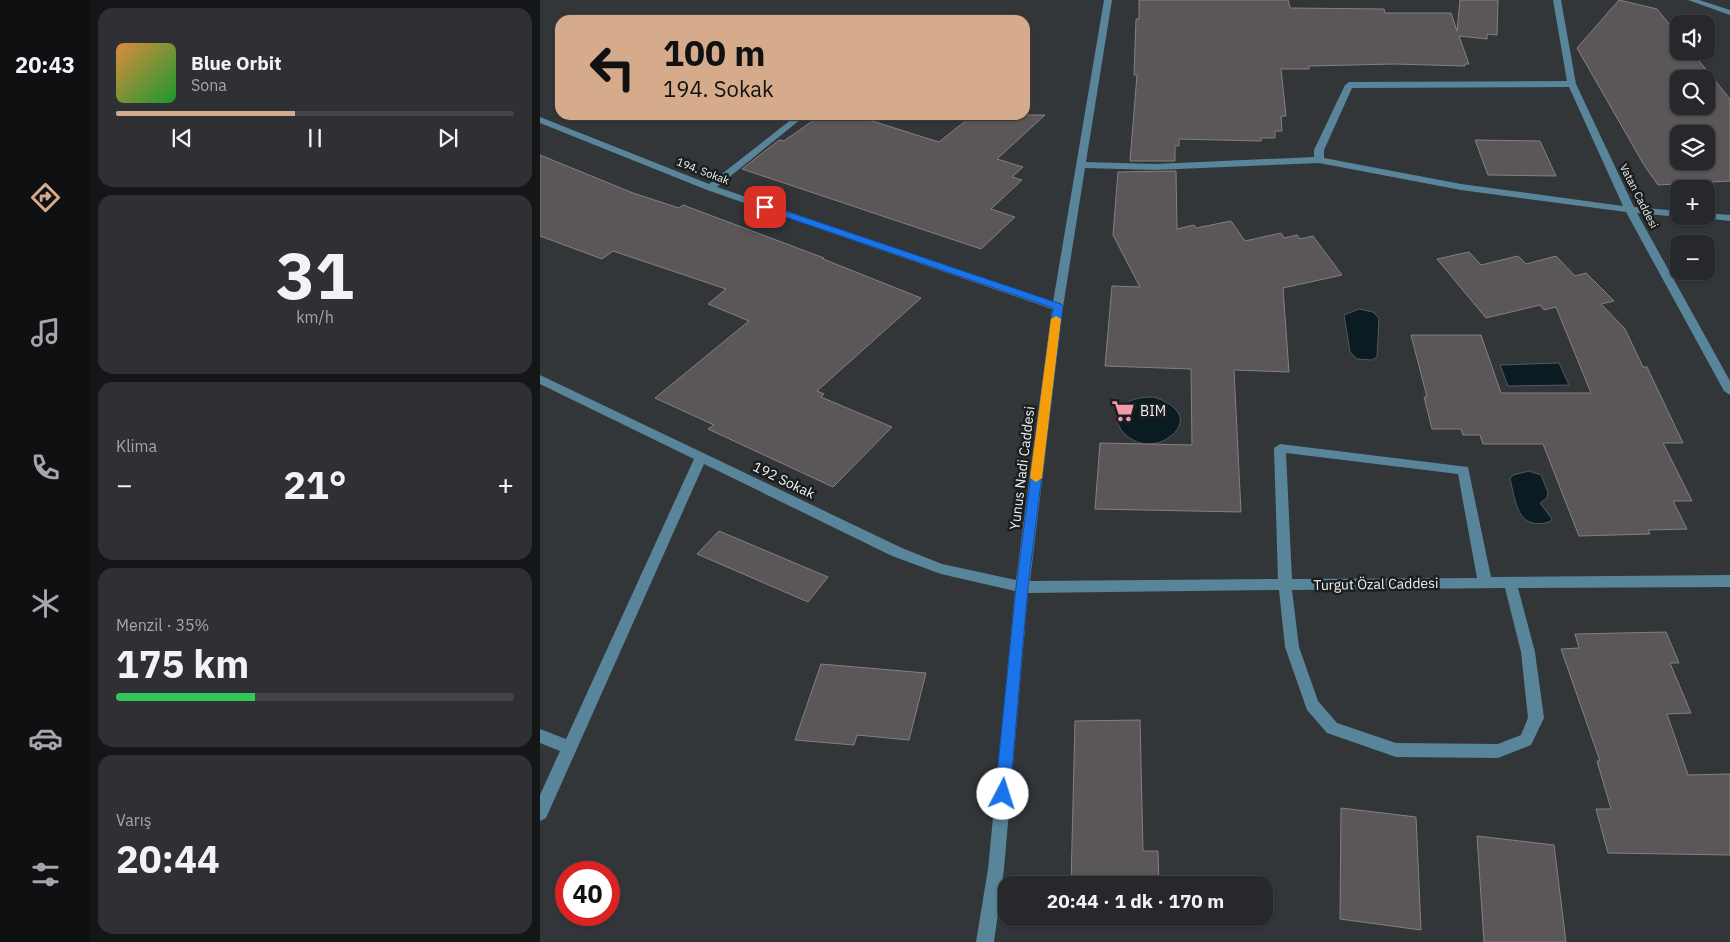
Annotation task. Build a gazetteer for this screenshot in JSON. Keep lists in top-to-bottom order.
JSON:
{
  "streets": {
    "street": [
      "194. Sokak",
      "Vatan Caddesi",
      "Yunus Nadi Caddesi",
      "192 Sokak",
      "Turgut Özal Caddesi"
    ]
  },
  "crossings": [
    ["194. Sokak", "Yunus Nadi Caddesi"],
    ["Yunus Nadi Caddesi", "192 Sokak"],
    ["Yunus Nadi Caddesi", "Turgut Özal Caddesi"],
    ["192 Sokak", "Turgut Özal Caddesi"]
  ],
  "places": {
    "supermarket": ["BIM"]
  },
  "page": {
    "tabs": "20:43",
    "map_buttons": ["+", "−"],
    "turn": ["100 m", "194. Sokak"],
    "song": ["Blue Orbit", "Sona"],
    "tile": [
      ["31", "km/h"],
      "Klima",
      ["Menzil · 35%", "175 km"],
      ["Varış", "20:44"]
    ],
    "heat": ["−", "21°", "+"],
    "limit": "40",
    "trip": "20:44 · 1 dk · 170 m"
  }
}
